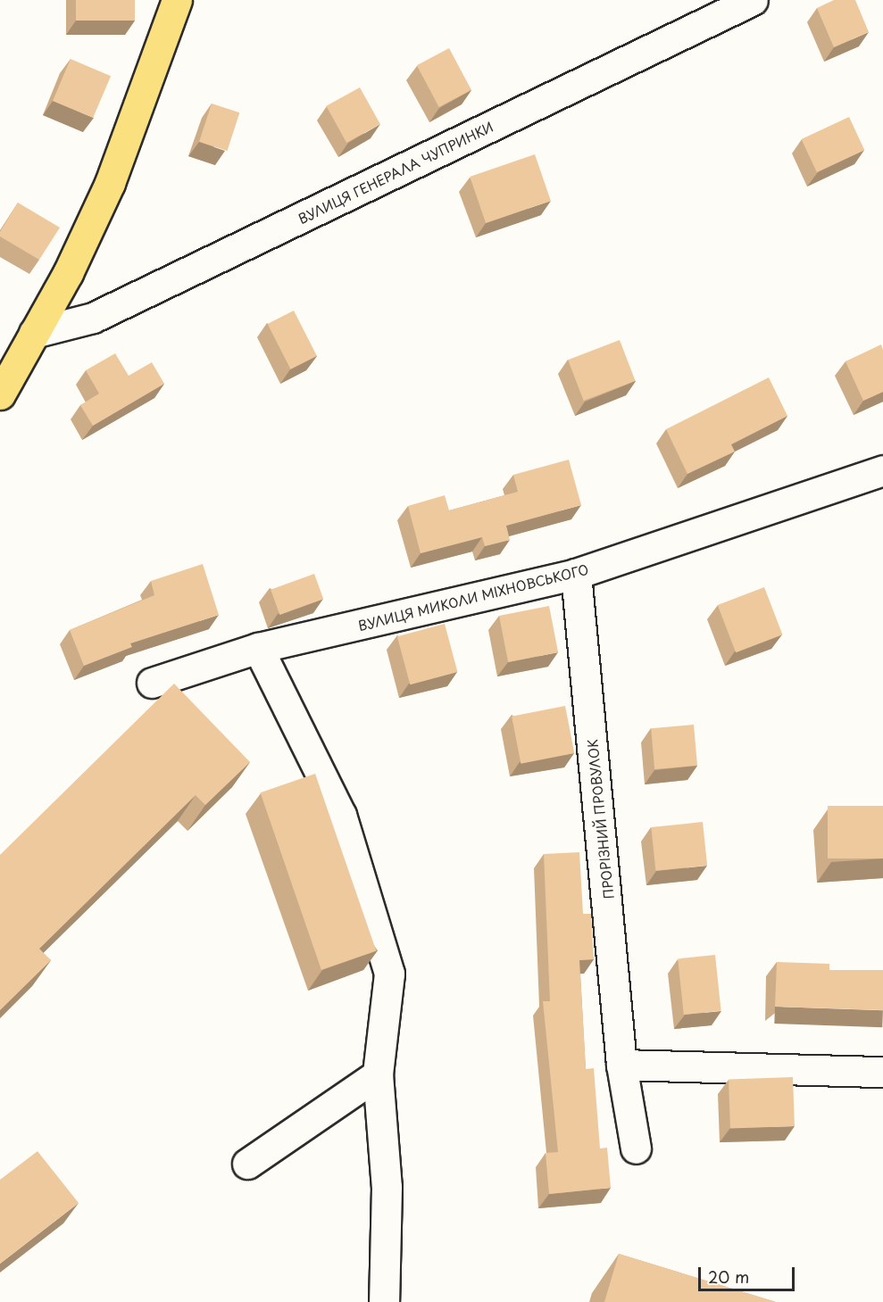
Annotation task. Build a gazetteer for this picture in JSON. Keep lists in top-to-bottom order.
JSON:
{
  "streets": {
    "street": ["ВУЛИЦЯ ГЕНЕРАЛА ЧУПРИНКИ", "ВУЛИЦЯ МИКОЛИ МІХНОВСЬКОГО", "ПРОРІЗНИЙ ПРОВУЛОК"]
  },
  "crossings": [
    ["ВУЛИЦЯ МИКОЛИ МІХНОВСЬКОГО", "ПРОРІЗНИЙ ПРОВУЛОК"]
  ],
  "scale_bar": "20 m"
}
